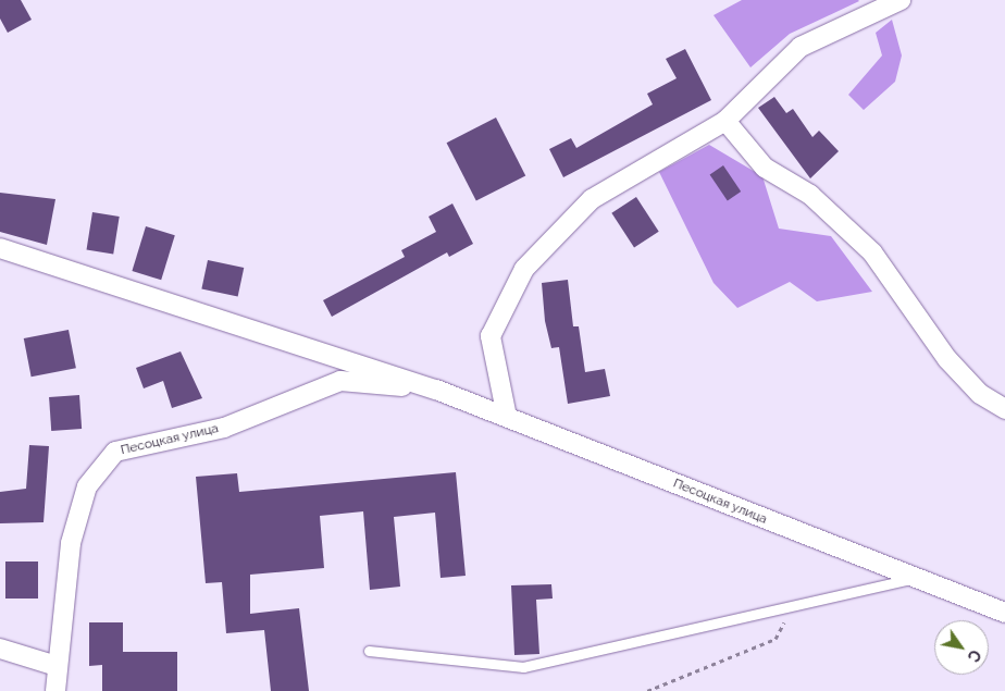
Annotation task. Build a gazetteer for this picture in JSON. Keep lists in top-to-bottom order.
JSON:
{
  "streets": {
    "street": ["Песоцкая улица"]
  },
  "north": "bottom right"
}
